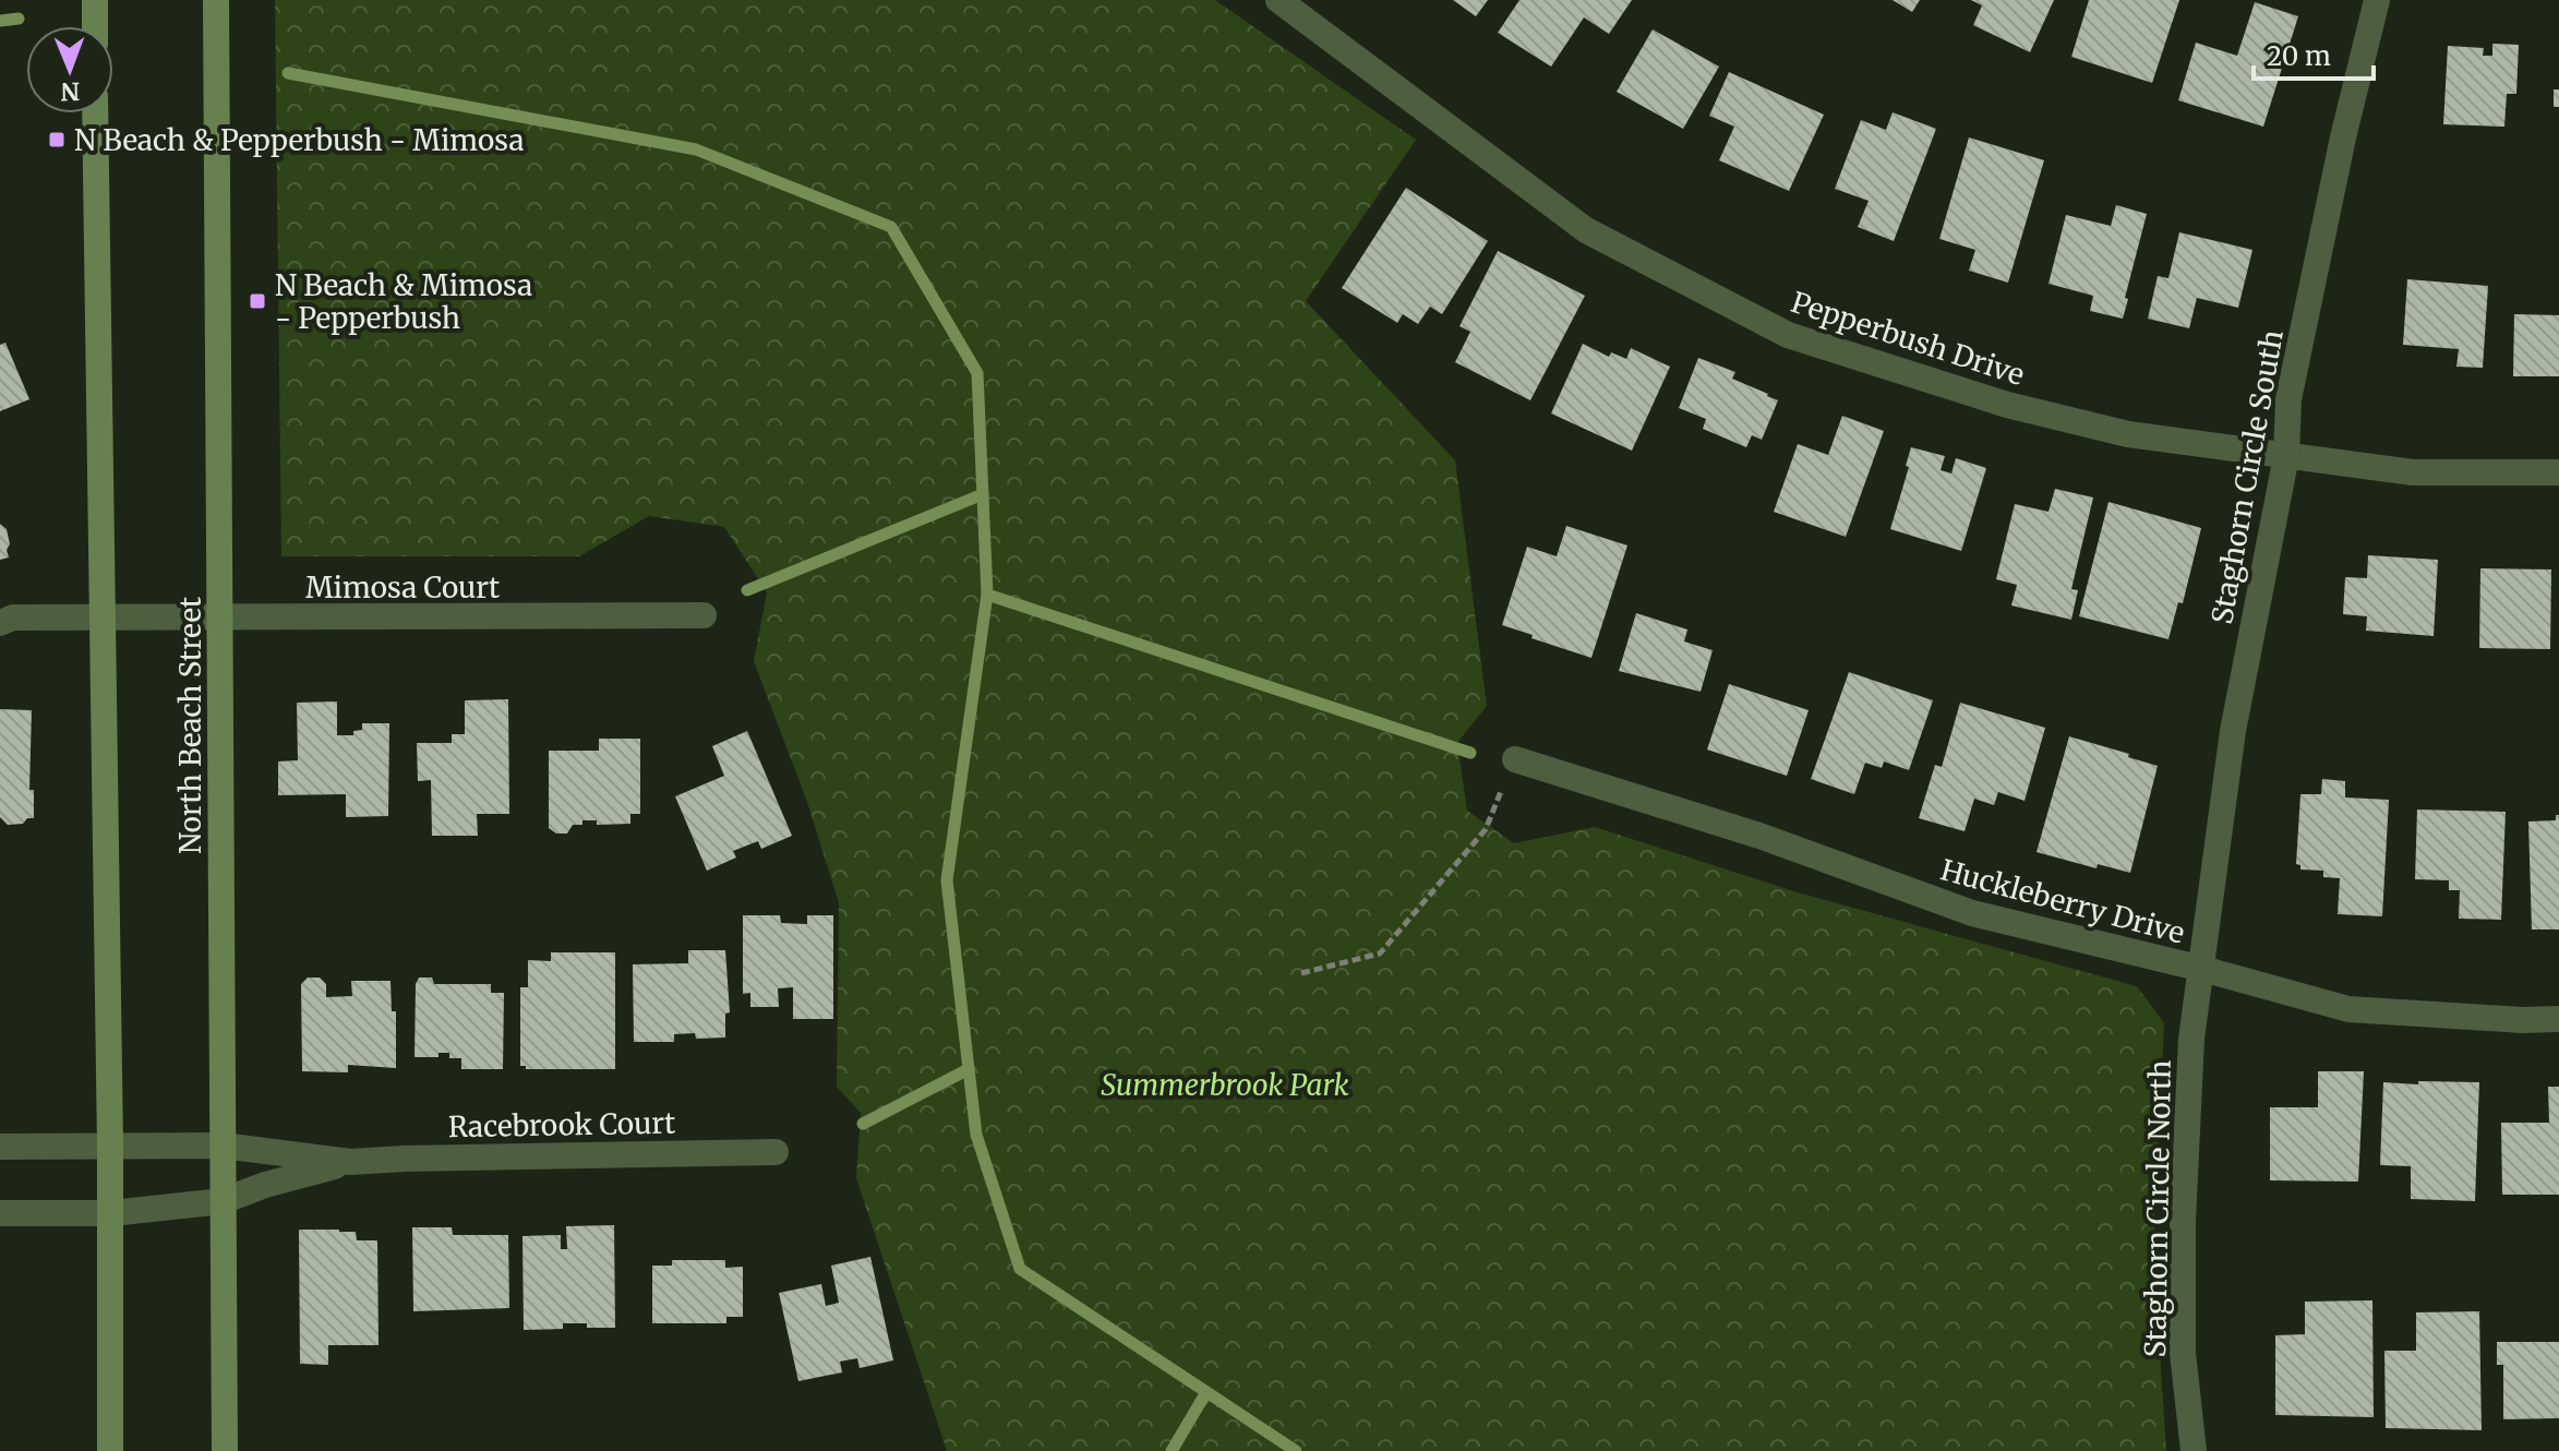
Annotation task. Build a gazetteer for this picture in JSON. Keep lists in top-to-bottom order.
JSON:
{
  "streets": {
    "main road": ["North Beach Street"],
    "street": [
      "Pepperbush Drive",
      "Staghorn Circle South",
      "Mimosa Court",
      "Huckleberry Drive",
      "Racebrook Court",
      "Staghorn Circle North"
    ]
  },
  "crossings": [
    ["Pepperbush Drive", "Staghorn Circle South"],
    ["Staghorn Circle South", "Huckleberry Drive"],
    ["Staghorn Circle South", "Staghorn Circle North"],
    ["Mimosa Court", "North Beach Street"],
    ["North Beach Street", "Racebrook Court"],
    ["Huckleberry Drive", "Staghorn Circle North"]
  ],
  "parks": ["Summerbrook Park"],
  "places": {
    "transit": ["N Beach & Pepperbush - Mimosa", "N Beach & Mimosa - Pepperbush"]
  },
  "scale_bar": "20 m",
  "north": "bottom"
}
